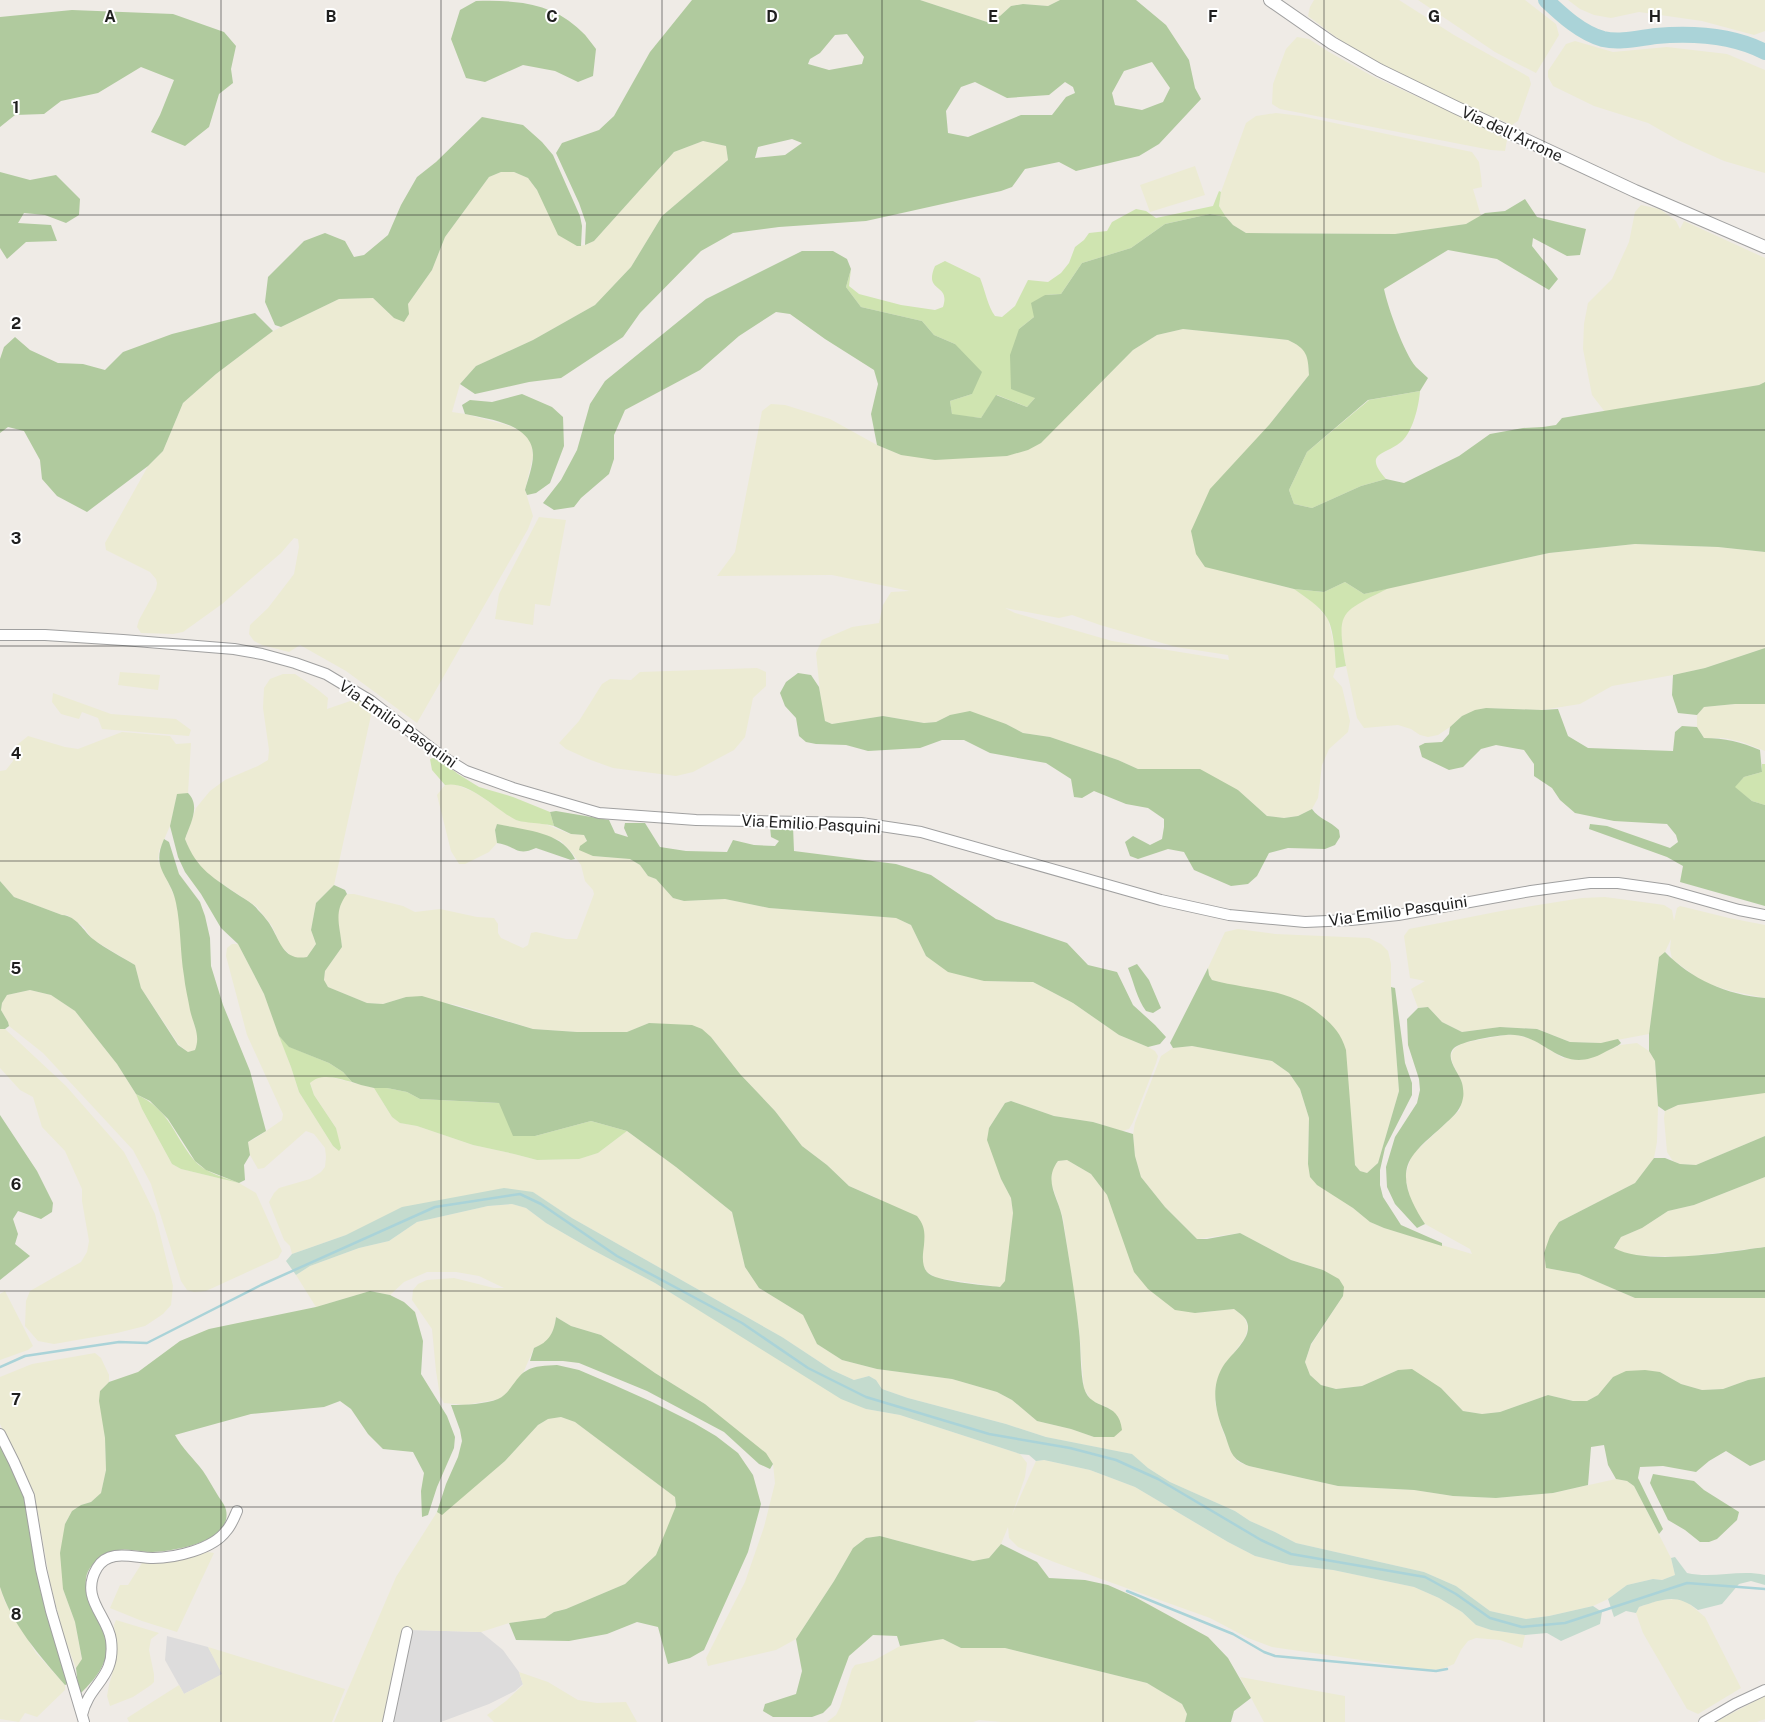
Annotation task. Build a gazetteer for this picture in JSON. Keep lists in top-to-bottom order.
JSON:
{
  "streets": {
    "street": ["Via dell'Arrone", "Via Emilio Pasquini"]
  },
  "grid": {
    "columns": [
      "A",
      "B",
      "C",
      "D",
      "E",
      "F",
      "G",
      "H"
    ],
    "rows": [
      "1",
      "2",
      "3",
      "4",
      "5",
      "6",
      "7",
      "8"
    ]
  }
}
